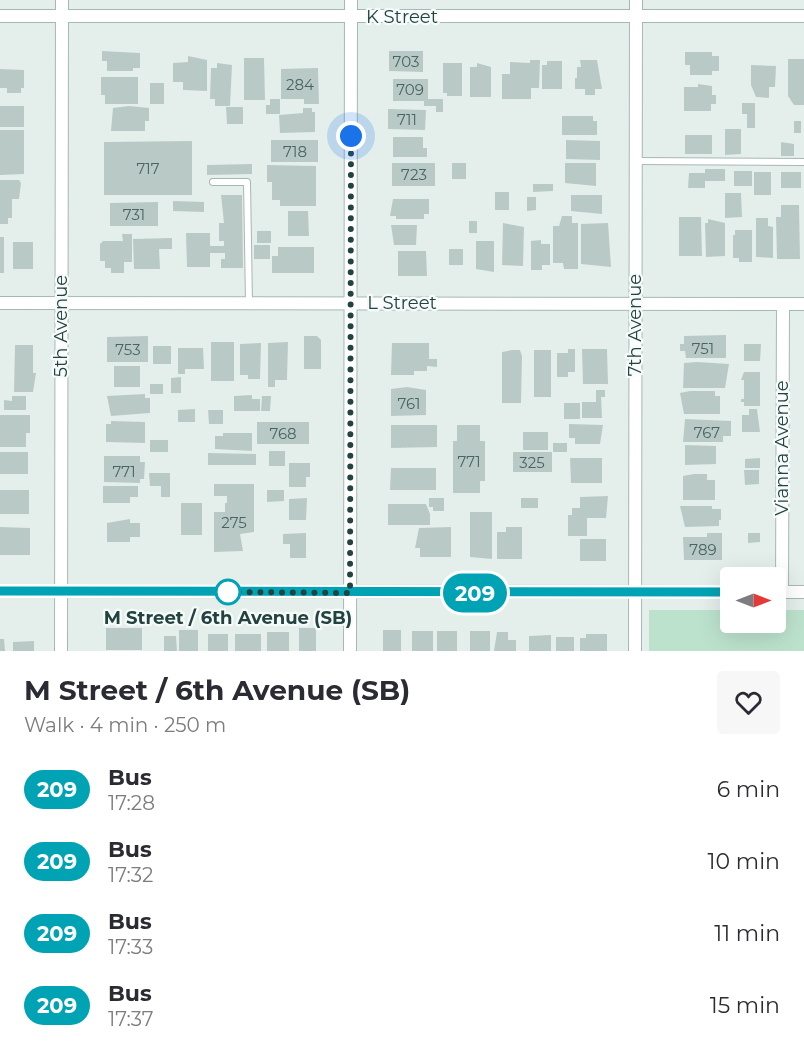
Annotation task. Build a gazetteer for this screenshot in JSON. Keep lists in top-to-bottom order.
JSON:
{
  "streets": {
    "street": [
      "K Street",
      "L Street",
      "7th Avenue",
      "5th Avenue",
      "Vianna Avenue"
    ]
  },
  "crossings": [
    ["K Street", "7th Avenue"],
    ["K Street", "5th Avenue"],
    ["L Street", "7th Avenue"],
    ["L Street", "5th Avenue"],
    ["L Street", "Vianna Avenue"]
  ],
  "places": ["M Street / 6th Avenue (SB)"],
  "lines": ["bus line 209"],
  "house_numbers": [
    "703",
    "284",
    "709",
    "711",
    "718",
    "717",
    "723",
    "731",
    "751",
    "753",
    "761",
    "767",
    "768",
    "771",
    "325",
    "771",
    "275",
    "789"
  ],
  "north": "right",
  "page": {
    "on_map": "209",
    "heading": ["M Street / 6th Avenue (SB)", "Walk · 4 min · 250 m"],
    "list": [
      {
        "mark": "209",
        "name": "Bus",
        "note": "17:28",
        "value": "6 min"
      },
      {
        "mark": "209",
        "name": "Bus",
        "note": "17:32",
        "value": "10 min"
      },
      {
        "mark": "209",
        "name": "Bus",
        "note": "17:33",
        "value": "11 min"
      },
      {
        "mark": "209",
        "name": "Bus",
        "note": "17:37",
        "value": "15 min"
      }
    ]
  }
}
